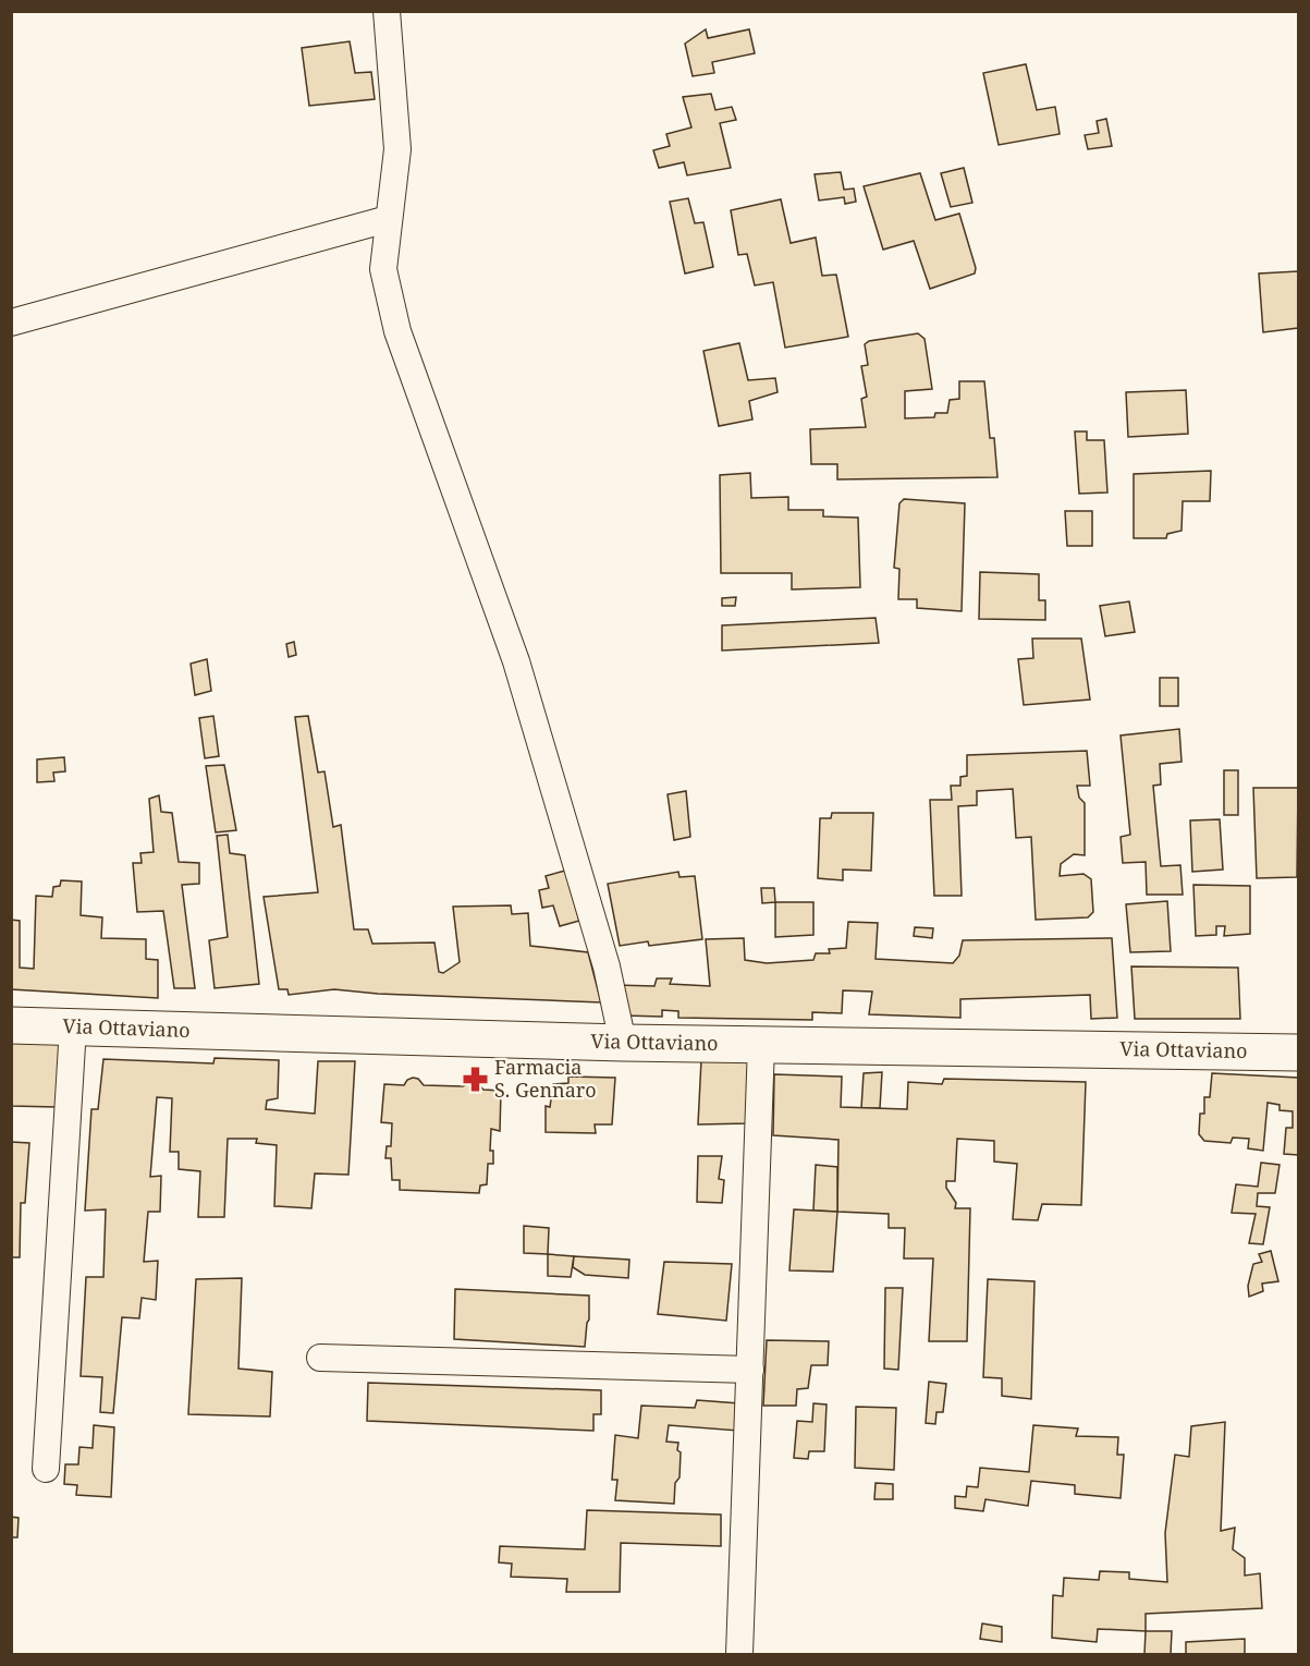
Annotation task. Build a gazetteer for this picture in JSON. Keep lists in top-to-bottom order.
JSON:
{
  "streets": {
    "main road": ["Via Ottaviano"]
  },
  "places": {
    "pharmacy": ["Farmacia S. Gennaro"]
  }
}
